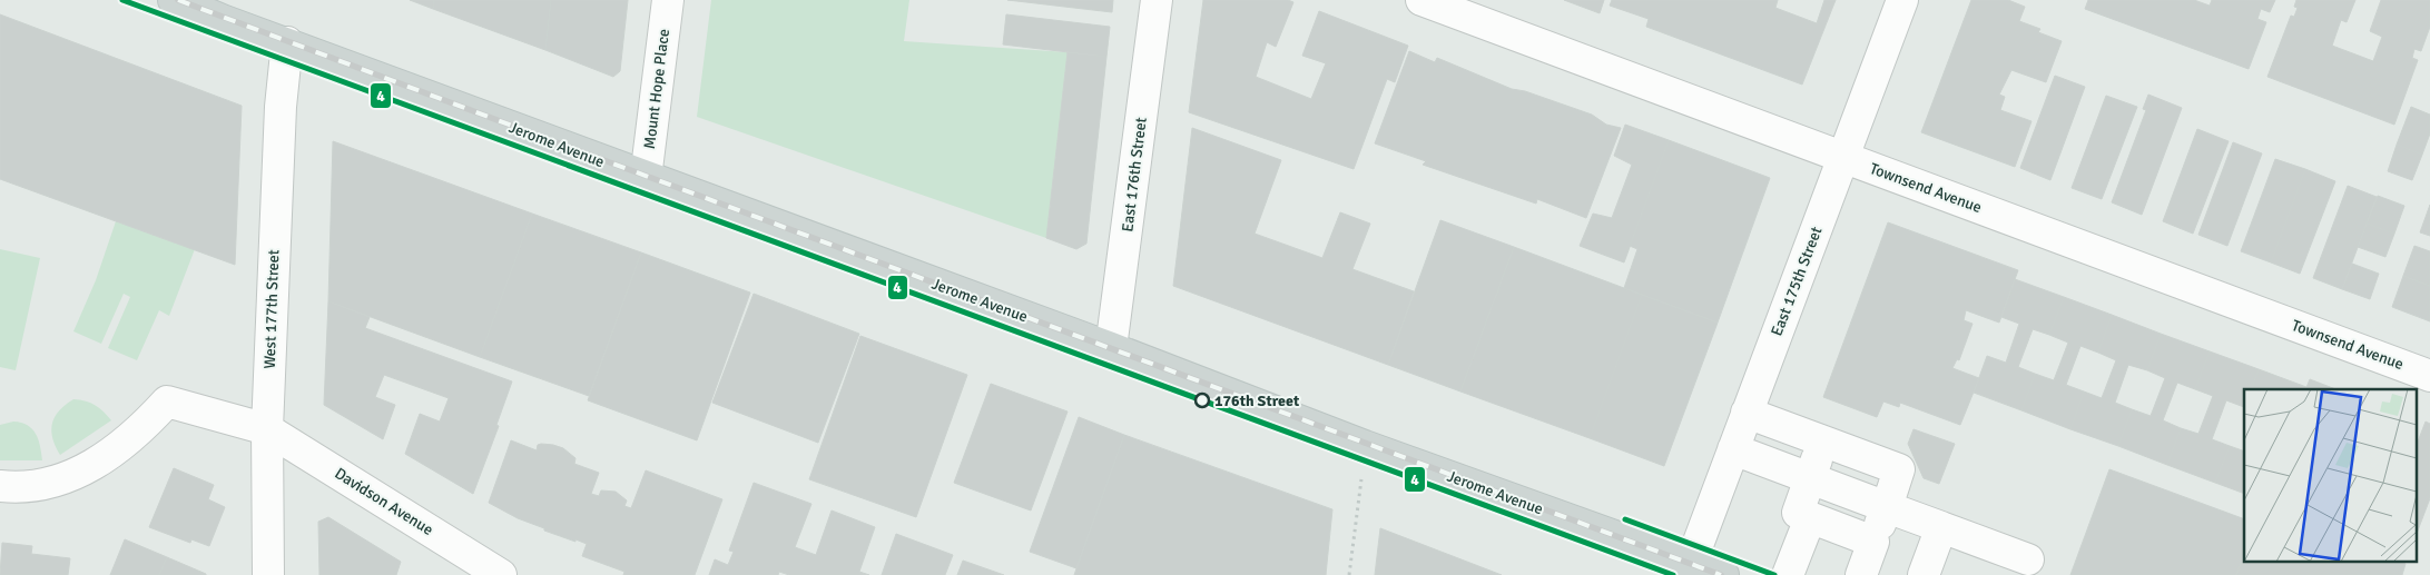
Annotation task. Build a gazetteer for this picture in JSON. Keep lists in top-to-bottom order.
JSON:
{
  "streets": {
    "main road": ["Jerome Avenue"],
    "street": [
      "Mount Hope Place",
      "East 176th Street",
      "Townsend Avenue",
      "East 175th Street",
      "West 177th Street",
      "Davidson Avenue"
    ]
  },
  "crossings": [
    ["Mount Hope Place", "Jerome Avenue"],
    ["Jerome Avenue", "East 176th Street"],
    ["Jerome Avenue", "East 175th Street"],
    ["Jerome Avenue", "West 177th Street"],
    ["Townsend Avenue", "East 175th Street"],
    ["West 177th Street", "Davidson Avenue"]
  ],
  "places": ["176th Street"],
  "lines": ["transit line 4"]
}
